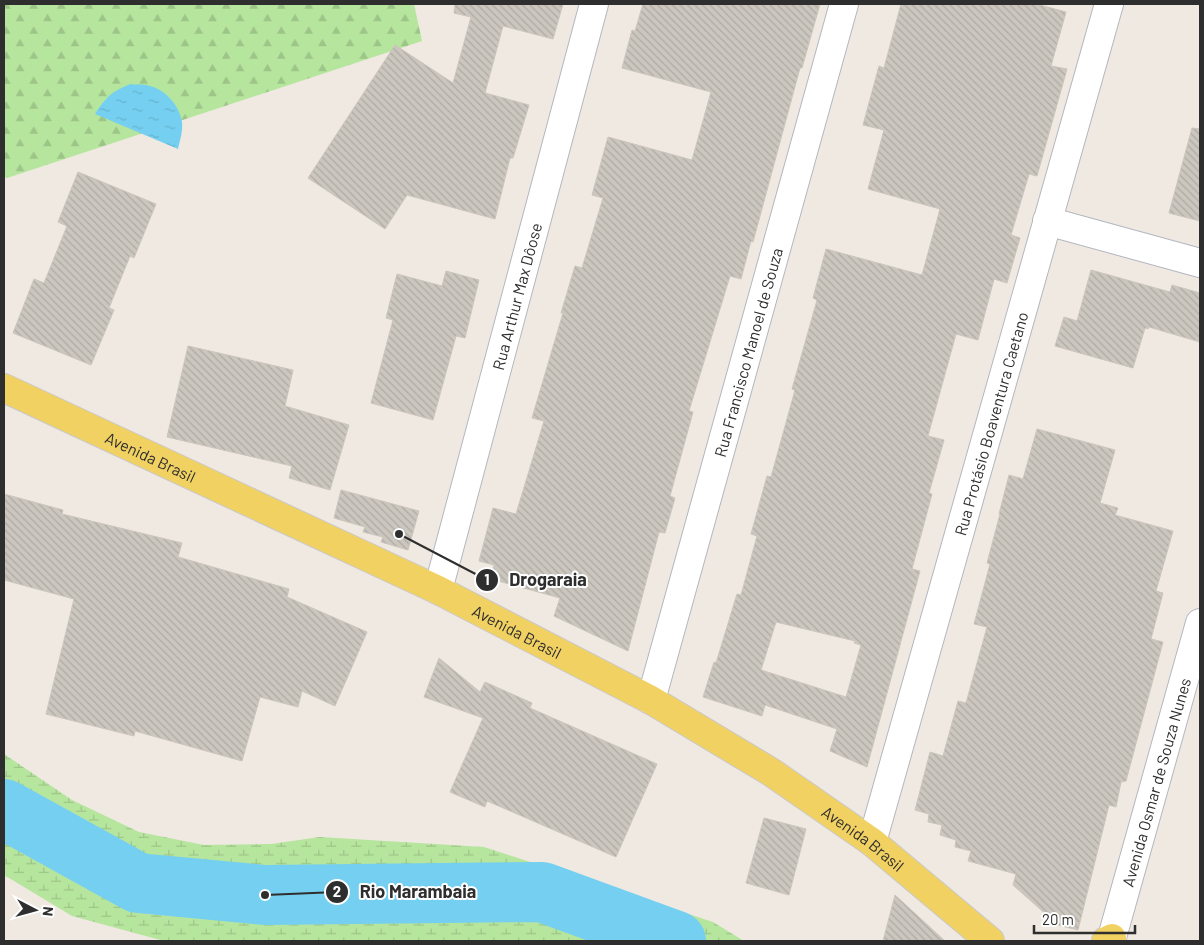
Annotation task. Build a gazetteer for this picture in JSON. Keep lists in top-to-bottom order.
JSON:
{
  "streets": {
    "main road": ["Avenida Brasil"],
    "street": [
      "Rua Arthur Max Dôose",
      "Rua Francisco Manoel de Souza",
      "Rua Protásio Boaventura Caetano",
      "Avenida Osmar de Souza Nunes"
    ]
  },
  "crossings": [
    ["Rua Arthur Max Dôose", "Avenida Brasil"],
    ["Rua Francisco Manoel de Souza", "Avenida Brasil"],
    ["Rua Protásio Boaventura Caetano", "Avenida Brasil"]
  ],
  "places": ["Drogaraia", "Rio Marambaia"],
  "scale_bar": "20 m",
  "north": "right"
}
